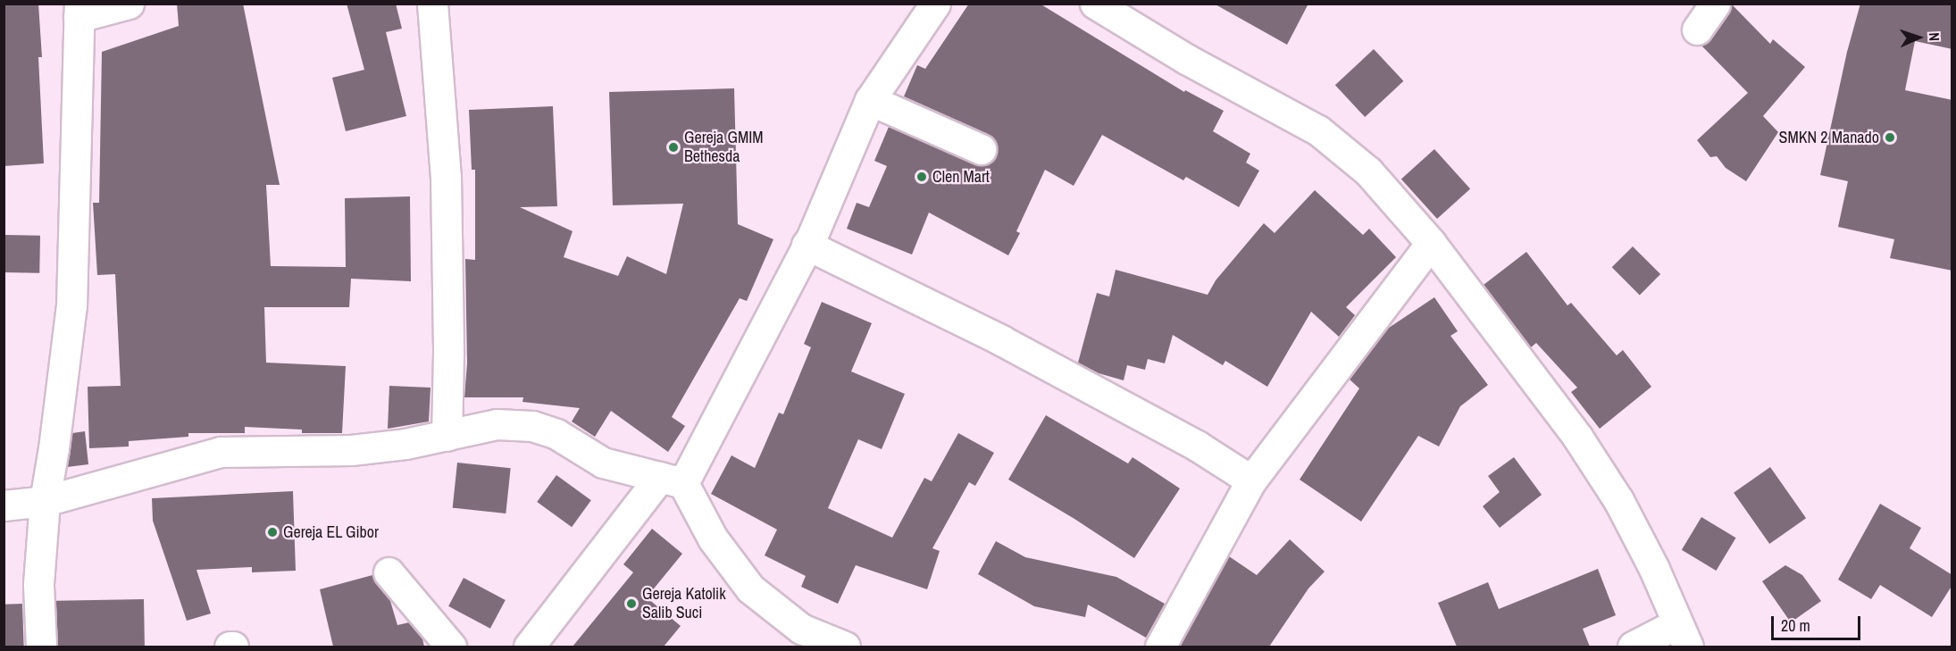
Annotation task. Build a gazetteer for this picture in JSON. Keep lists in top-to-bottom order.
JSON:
{
  "places": [
    "SMKN 2 Manado",
    "Gereja GMIM Bethesda",
    "Clen Mart",
    "Gereja EL Gibor",
    "Gereja Katolik Salib Suci"
  ],
  "scale_bar": "20 m",
  "north": "right"
}
